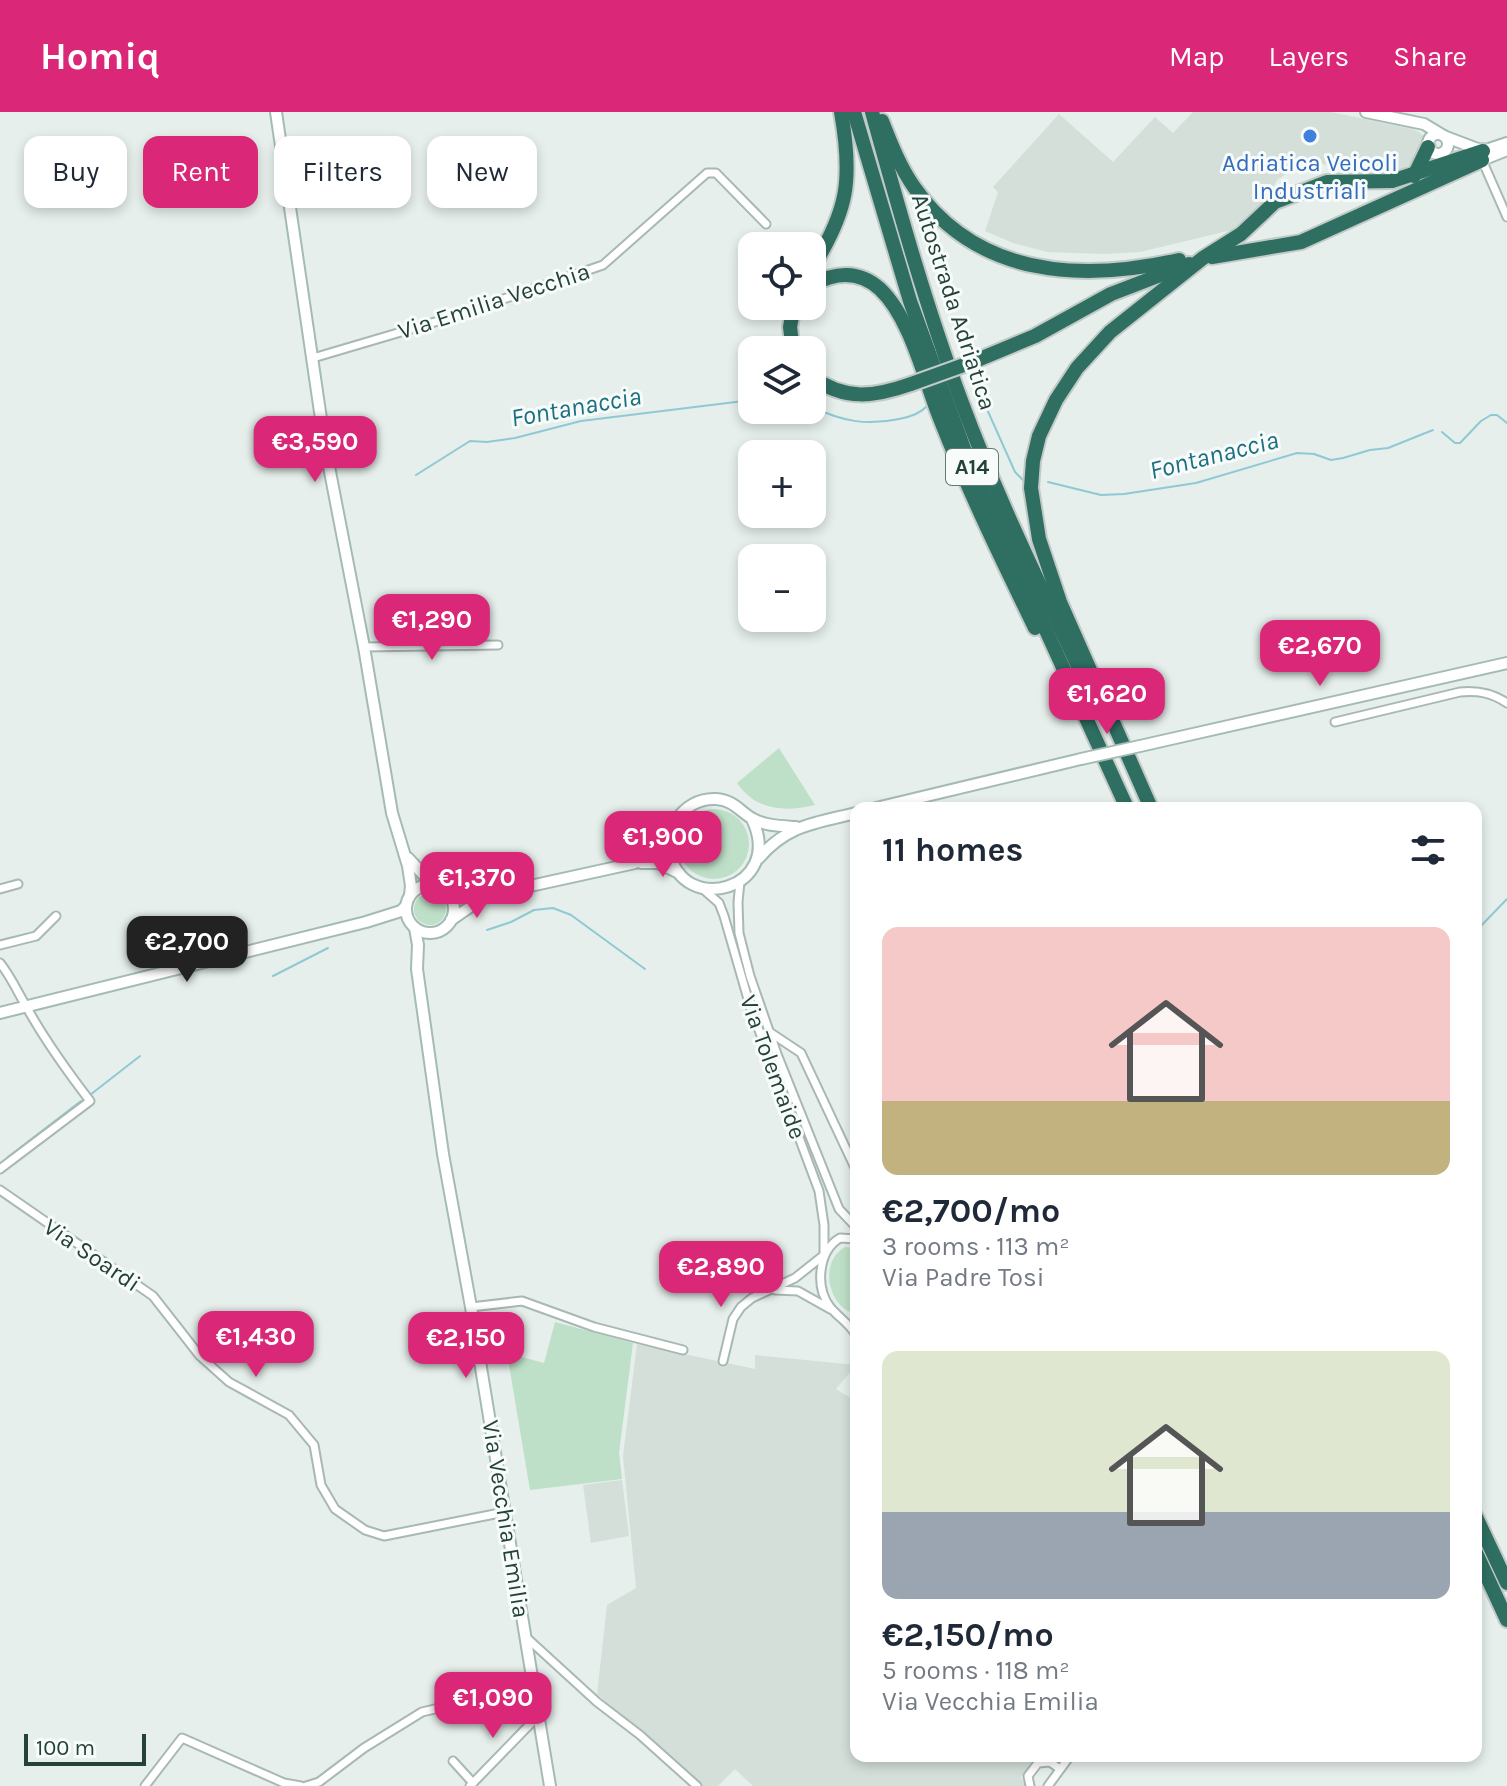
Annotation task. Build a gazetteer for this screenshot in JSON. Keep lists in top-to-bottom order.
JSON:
{
  "streets": {
    "highway": ["Autostrada Adriatica", "A14"],
    "main road": ["Via Tolemaide", "Via Vecchia Emilia"],
    "street": ["Via Emilia Vecchia", "Via Soardi"]
  },
  "crossings": [
    ["Via Tolemaide", "Via Vecchia Emilia"],
    ["Via Soardi", "Via Vecchia Emilia"]
  ],
  "water": ["Fontanaccia"],
  "places": ["Adriatica Veicoli Industriali"],
  "scale_bar": "100 m",
  "page": {
    "header": "Homiq",
    "nav": ["Map", "Layers", "Share"],
    "chip": [
      "Buy",
      "Rent",
      "Filters",
      "New"
    ],
    "map_buttons": ["+", "−"],
    "price": [
      "€3,590",
      "€1,290",
      "€2,670",
      "€1,620",
      "€1,900",
      "€1,370",
      "€2,700",
      "€2,890",
      "€1,430",
      "€2,150",
      "€1,090"
    ],
    "heading": "11 homes",
    "list": [
      {
        "name": "€2,700/mo",
        "note": "3 rooms · 113 m² · Via Padre Tosi"
      },
      {
        "name": "€2,150/mo",
        "note": "5 rooms · 118 m² · Via Vecchia Emilia"
      }
    ],
    "scale": "100 m"
  }
}
